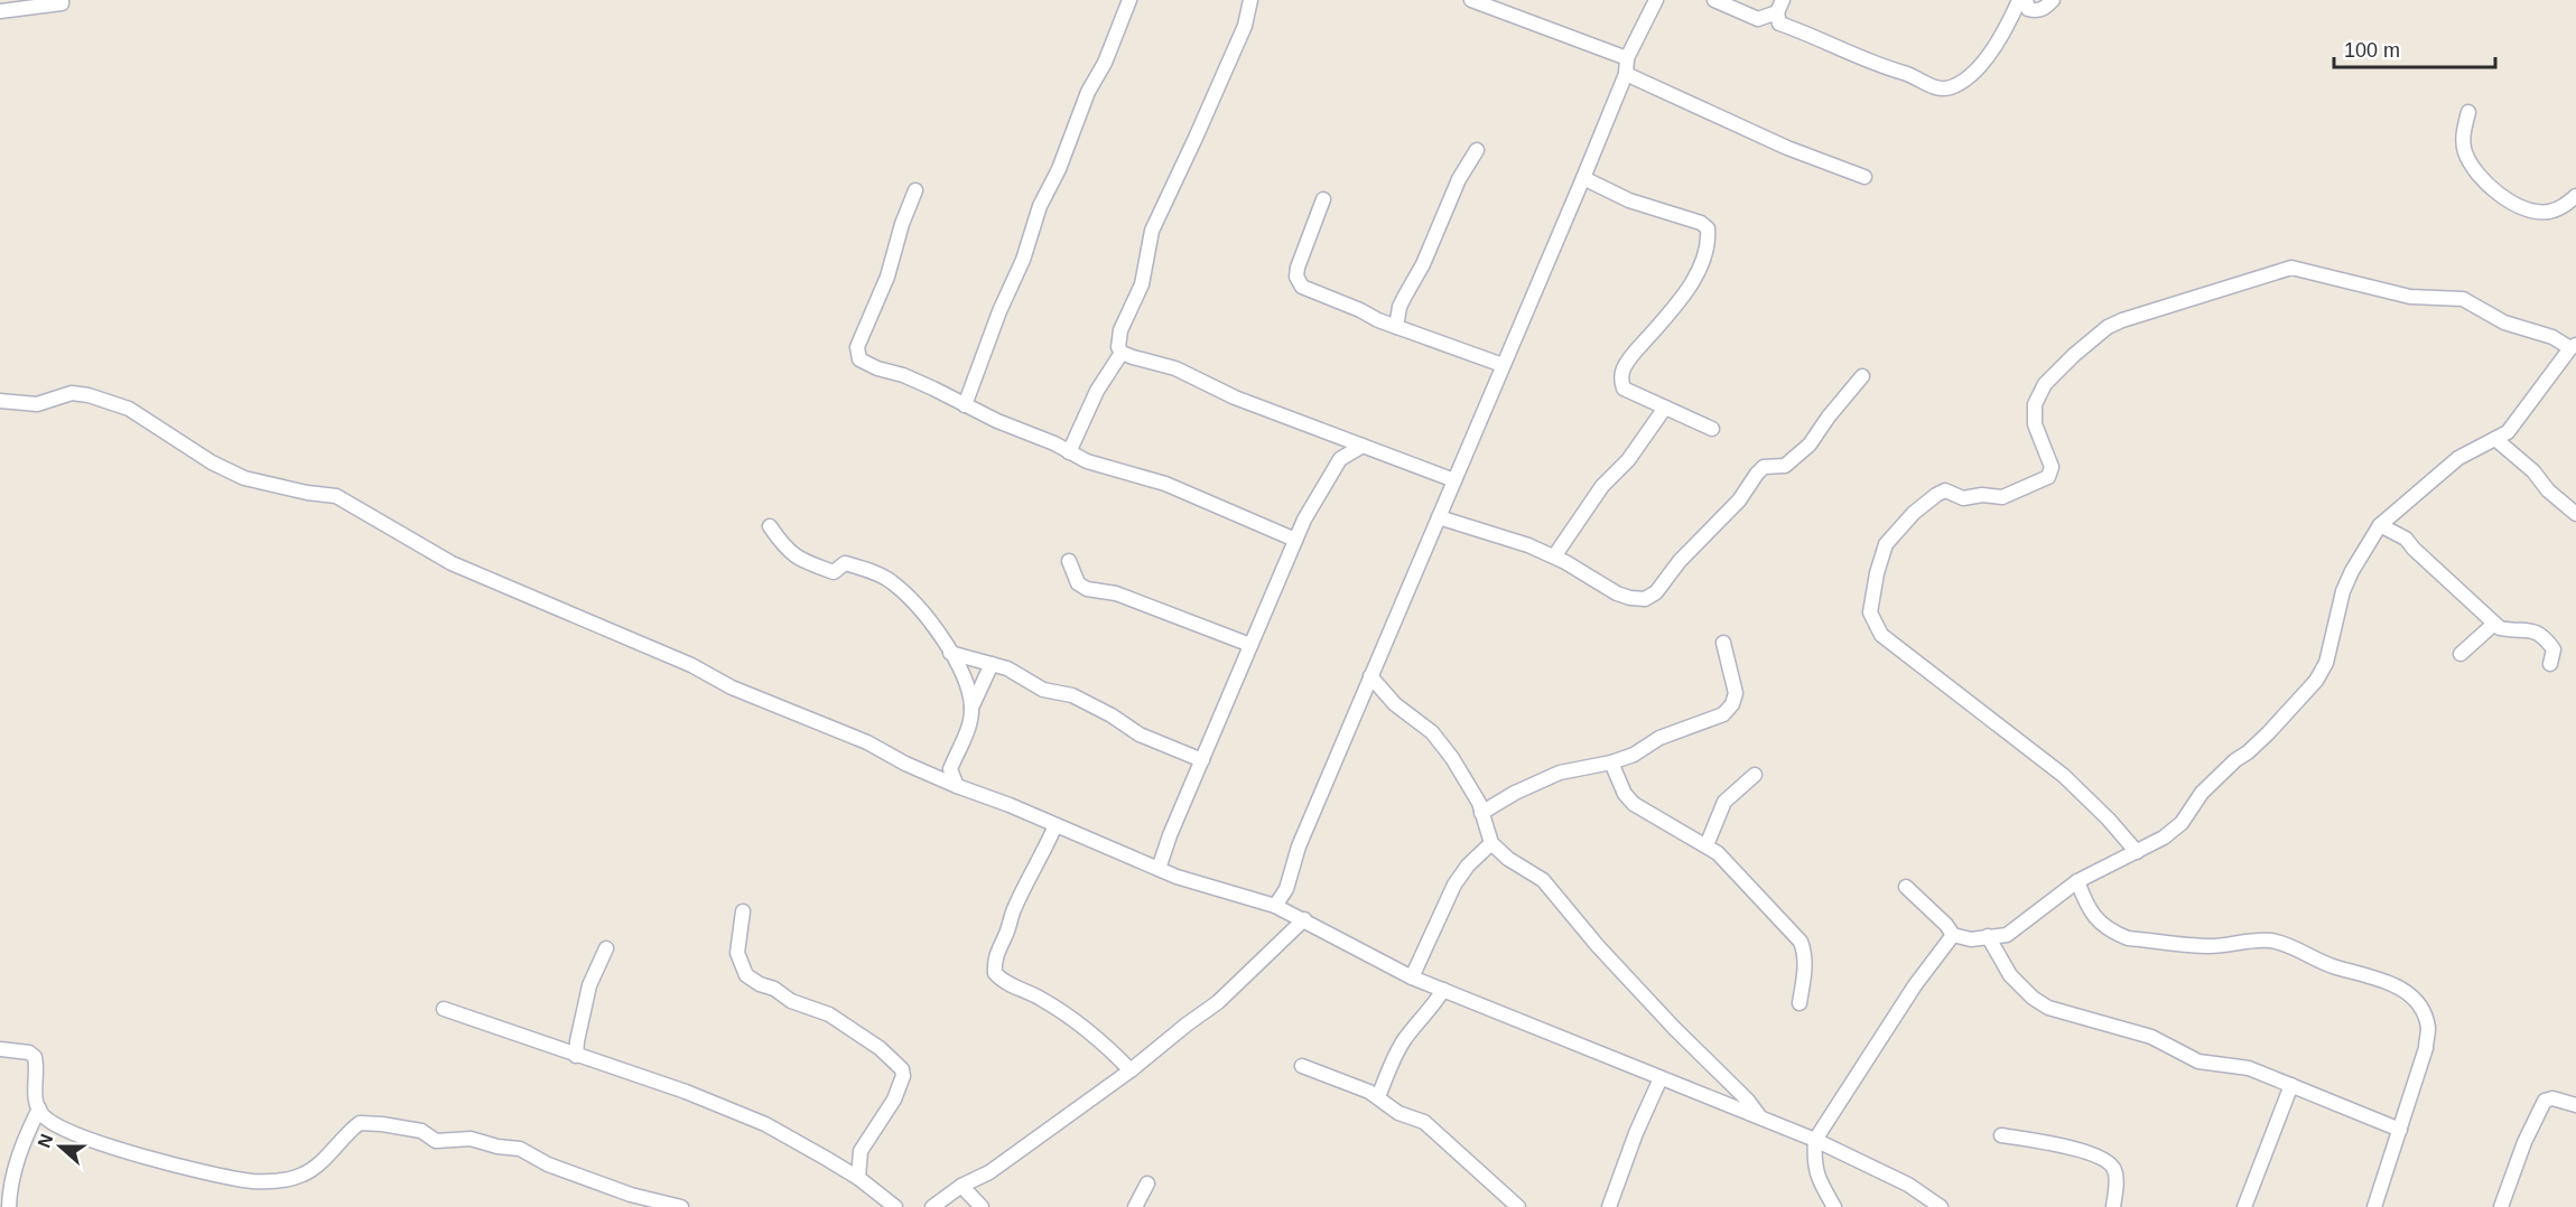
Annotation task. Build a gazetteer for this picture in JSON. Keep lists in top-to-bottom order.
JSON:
{
  "scale_bar": "100 m",
  "north": "left"
}
